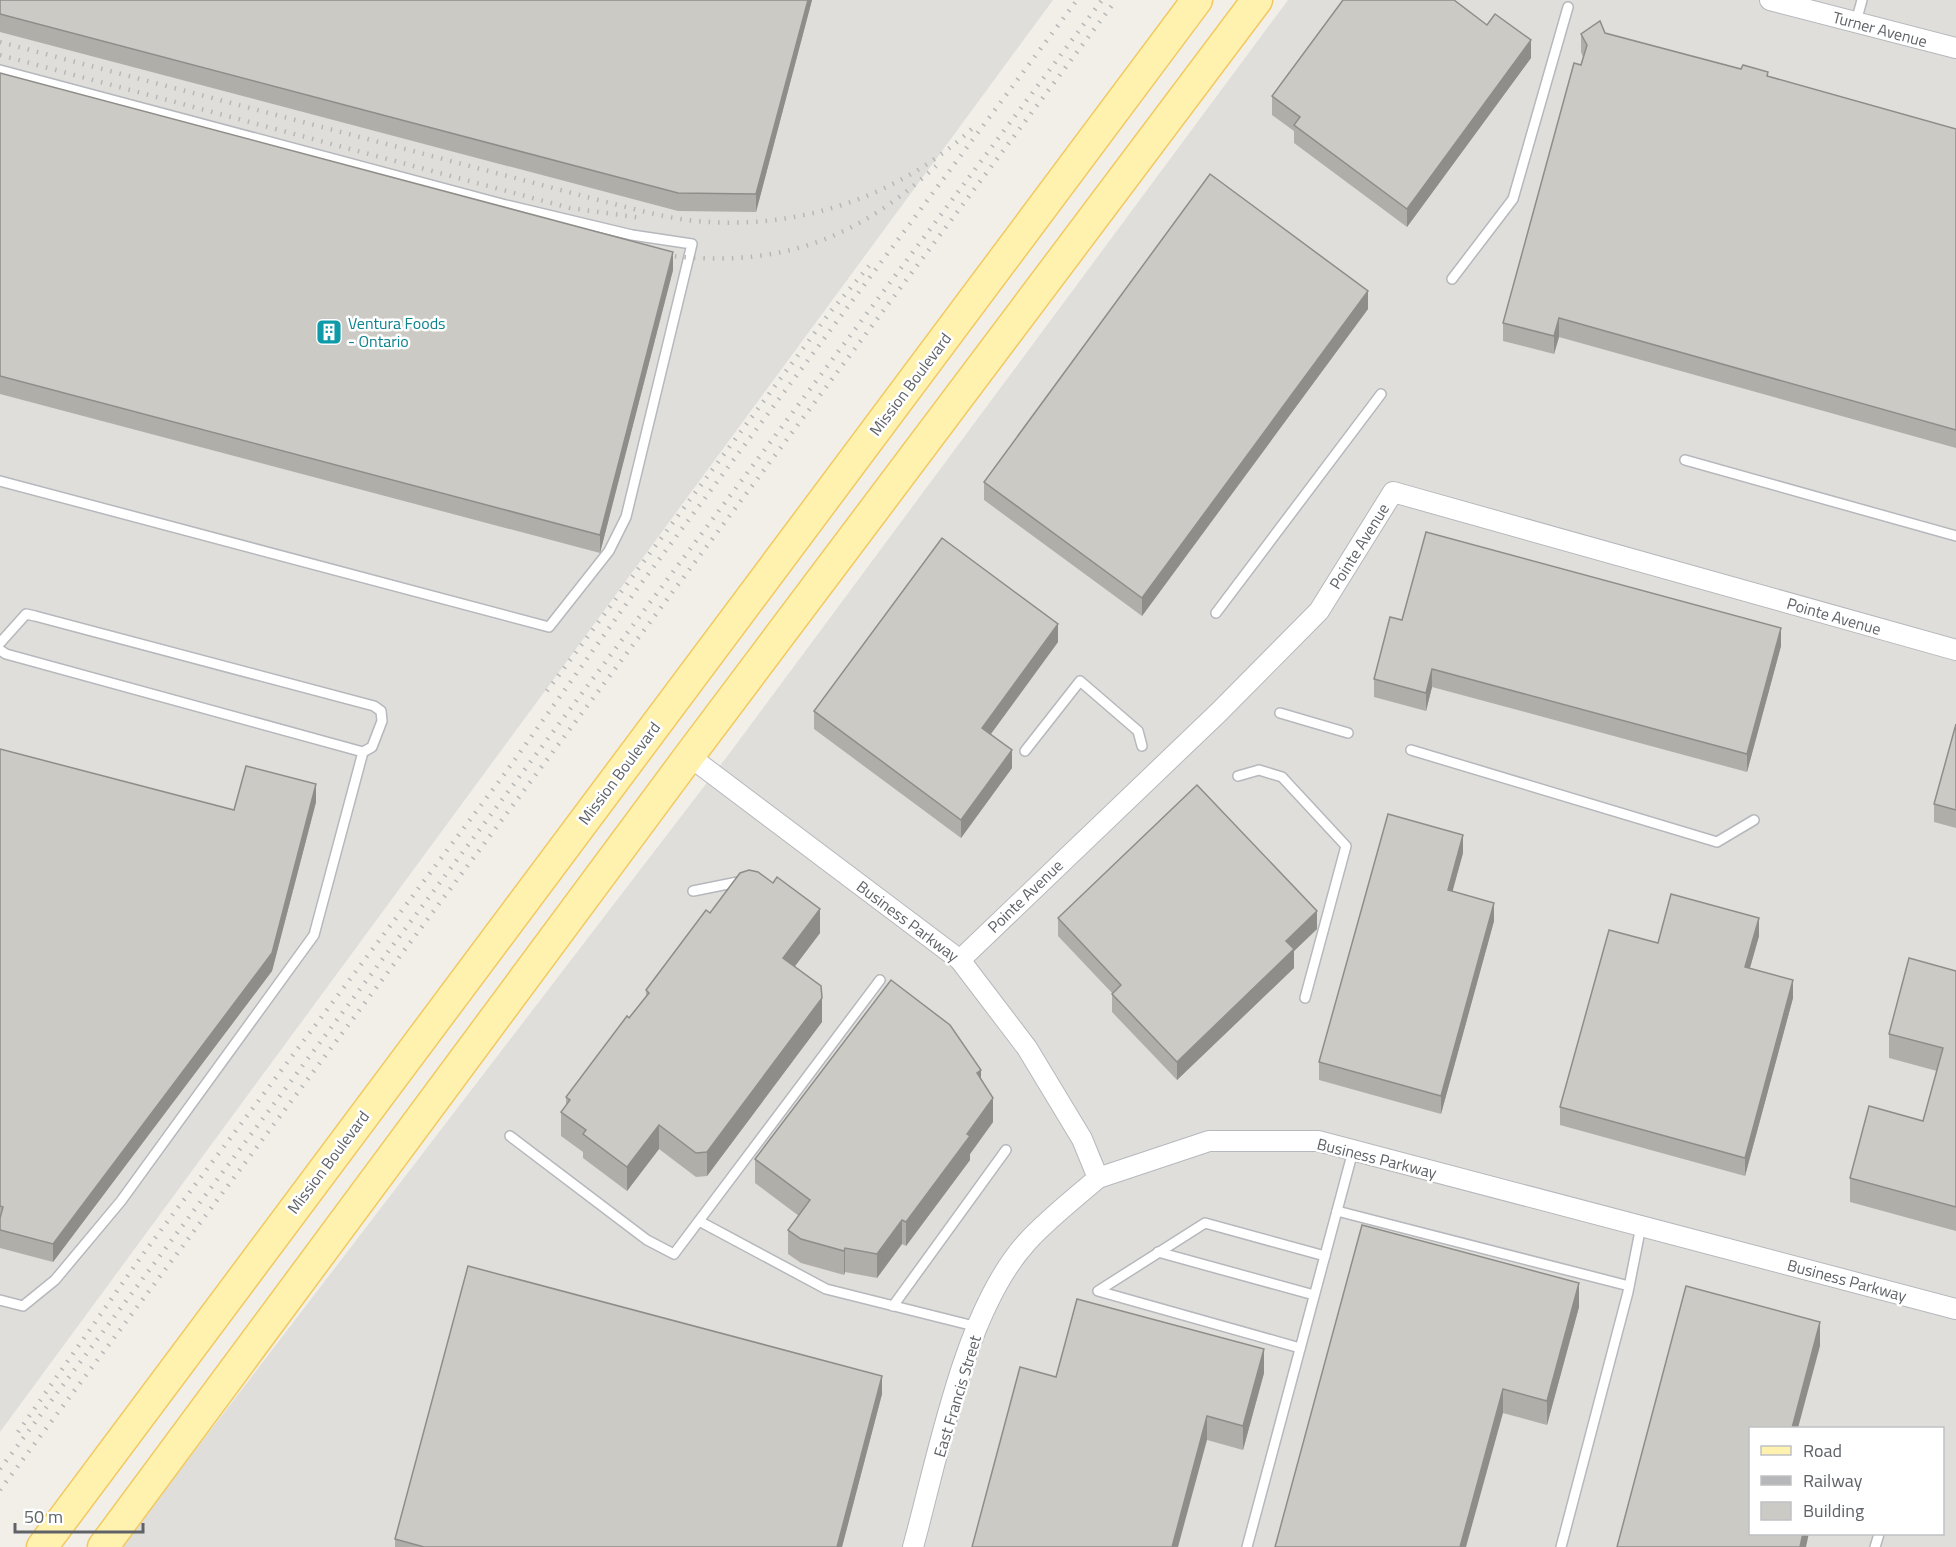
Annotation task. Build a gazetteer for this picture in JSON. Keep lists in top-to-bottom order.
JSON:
{
  "streets": {
    "main road": ["Mission Boulevard"],
    "street": [
      "Turner Avenue",
      "Pointe Avenue",
      "Business Parkway",
      "East Francis Street"
    ]
  },
  "crossings": [
    ["Pointe Avenue", "Business Parkway"],
    ["Business Parkway", "East Francis Street"]
  ],
  "places": {
    "building": ["Ventura Foods - Ontario"]
  },
  "legend": ["Road", "Railway", "Building"],
  "scale_bar": "50 m"
}
